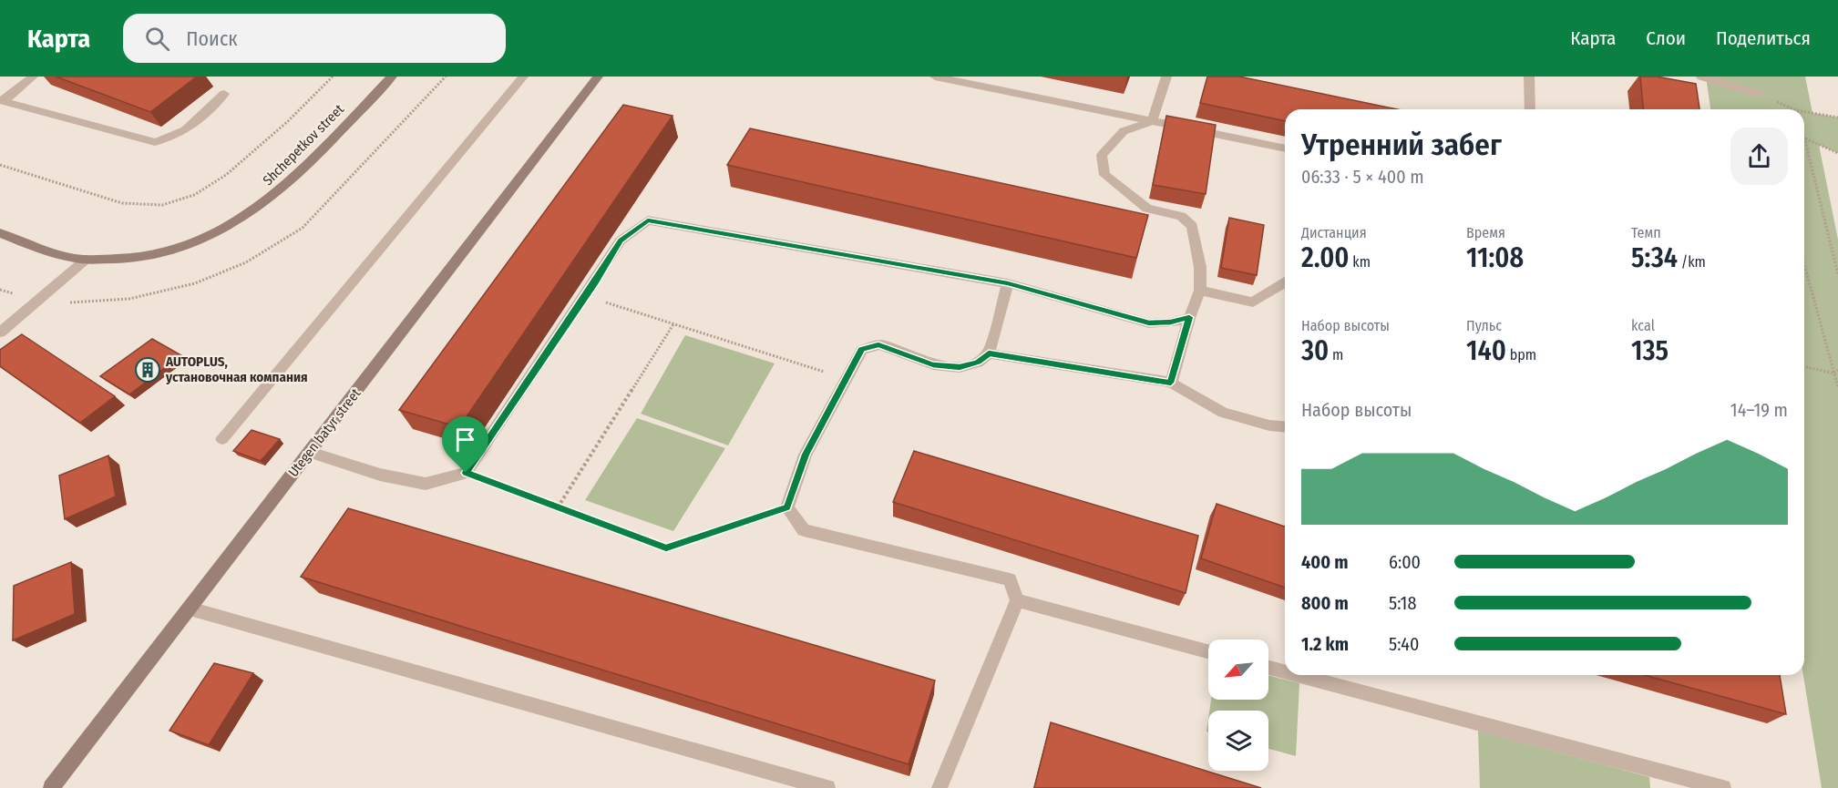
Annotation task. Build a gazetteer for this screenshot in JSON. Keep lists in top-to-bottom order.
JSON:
{
  "streets": {
    "street": ["Shchepetkov street", "Utegen batyr street"]
  },
  "places": {
    "building": ["AUTOPLUS, установочная компания"]
  },
  "north": "bottom left",
  "page": {
    "header": "Карта",
    "search": "Поиск",
    "nav": ["Карта", "Слои", "Поделиться"],
    "heading": ["Утренний забег", "06:33 · 5 × 400 m"],
    "stats": [
      ["Дистанция", "2.00 km"],
      ["Время", "11:08"],
      ["Темп", "5:34 /km"],
      ["Набор высоты", "30 m"],
      ["Пульс", "140 bpm"],
      ["kcal", "135"]
    ],
    "chart": ["Набор высоты", "14–19 m"],
    "list": [
      {
        "name": "400 m",
        "note": "6:00"
      },
      {
        "name": "800 m",
        "note": "5:18"
      },
      {
        "name": "1.2 km",
        "note": "5:40"
      }
    ]
  }
}
